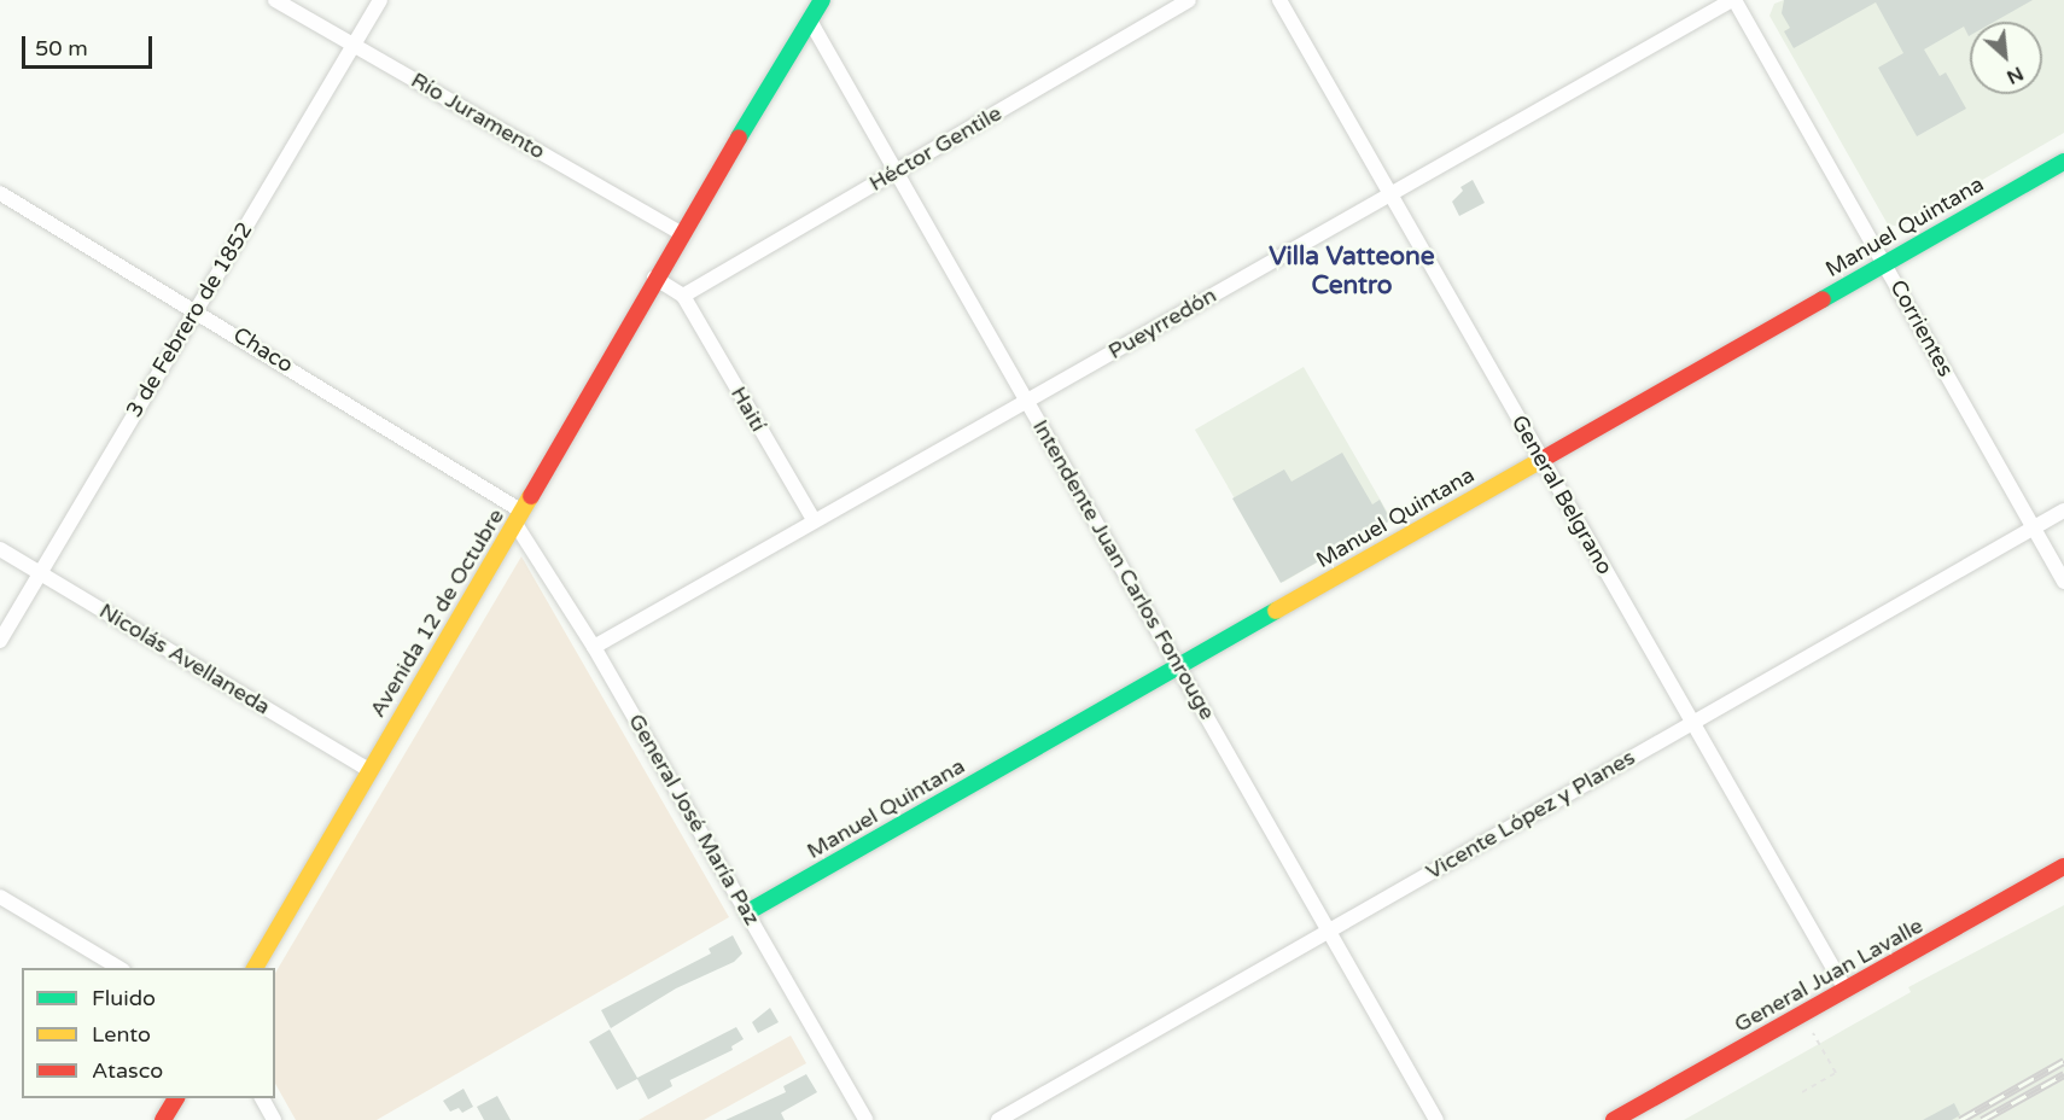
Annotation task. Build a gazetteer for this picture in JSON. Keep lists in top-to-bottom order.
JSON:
{
  "streets": {
    "street": [
      "Río Juramento",
      "Héctor Gentile",
      "Manuel Quintana",
      "3 de Febrero de 1852",
      "Pueyrredón",
      "Corrientes",
      "Chaco",
      "Haití",
      "General Belgrano",
      "Intendente Juan Carlos Fonrouge",
      "Avenida 12 de Octubre",
      "Nicolás Avellaneda",
      "Vicente López y Planes",
      "General José María Paz",
      "General Juan Lavalle"
    ]
  },
  "crossings": [
    ["Río Juramento", "3 de Febrero de 1852"],
    ["Río Juramento", "Avenida 12 de Octubre"],
    ["Héctor Gentile", "Haití"],
    ["Héctor Gentile", "Intendente Juan Carlos Fonrouge"],
    ["Manuel Quintana", "Corrientes"],
    ["Manuel Quintana", "General Belgrano"],
    ["Manuel Quintana", "Intendente Juan Carlos Fonrouge"],
    ["Manuel Quintana", "General José María Paz"],
    ["3 de Febrero de 1852", "Chaco"],
    ["3 de Febrero de 1852", "Nicolás Avellaneda"],
    ["Pueyrredón", "Corrientes"],
    ["Pueyrredón", "Haití"],
    ["Pueyrredón", "General Belgrano"],
    ["Pueyrredón", "Intendente Juan Carlos Fonrouge"],
    ["Pueyrredón", "General José María Paz"],
    ["Corrientes", "Vicente López y Planes"],
    ["Chaco", "Avenida 12 de Octubre"],
    ["Chaco", "General José María Paz"],
    ["General Belgrano", "Vicente López y Planes"],
    ["General Belgrano", "General Juan Lavalle"],
    ["Intendente Juan Carlos Fonrouge", "Avenida 12 de Octubre"],
    ["Intendente Juan Carlos Fonrouge", "Vicente López y Planes"],
    ["Avenida 12 de Octubre", "Nicolás Avellaneda"],
    ["Avenida 12 de Octubre", "General José María Paz"]
  ],
  "districts": ["Villa Vatteone Centro"],
  "legend": ["Fluido", "Lento", "Atasco"],
  "scale_bar": "50 m",
  "north": "bottom right"
}
